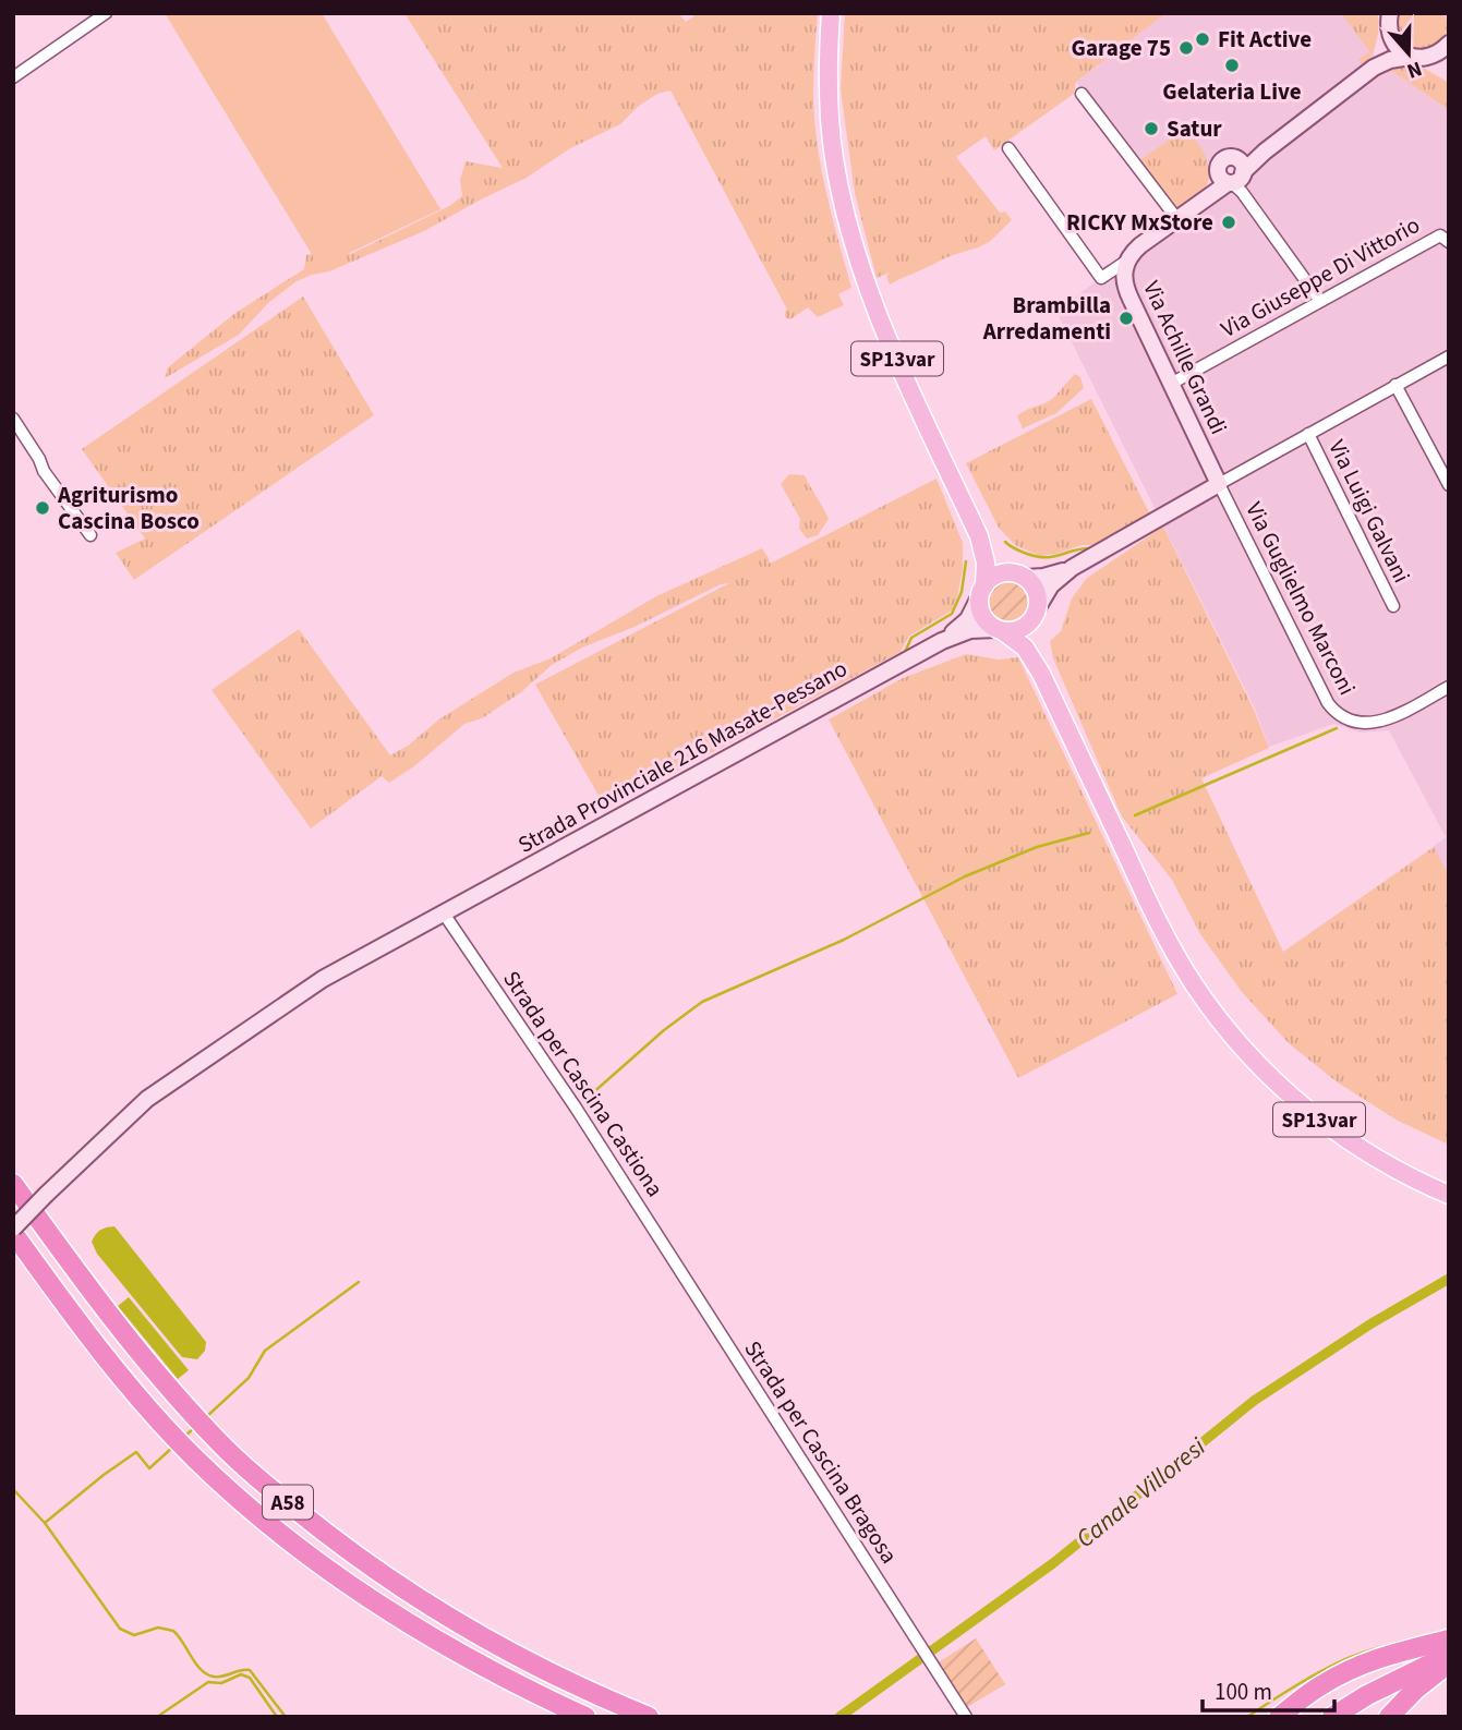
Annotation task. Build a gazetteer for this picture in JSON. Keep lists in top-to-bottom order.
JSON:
{
  "streets": {
    "highway": ["A58"],
    "main road": ["Via Achille Grandi", "SP13var", "Strada Provinciale 216 Masate-Pessano"],
    "street": [
      "Via Giuseppe Di Vittorio",
      "Via Luigi Galvani",
      "Via Guglielmo Marconi",
      "Strada per Cascina Castiona",
      "Strada per Cascina Bragosa"
    ]
  },
  "crossings": [
    ["Via Giuseppe Di Vittorio", "Via Achille Grandi"],
    ["Via Achille Grandi", "Via Guglielmo Marconi"],
    ["Strada Provinciale 216 Masate-Pessano", "Strada per Cascina Castiona"],
    ["Strada Provinciale 216 Masate-Pessano", "A58"],
    ["Strada per Cascina Castiona", "Strada per Cascina Bragosa"]
  ],
  "water": ["Canale Villoresi"],
  "places": [
    "Fit Active",
    "Garage 75",
    "Gelateria Live",
    "Satur",
    "RICKY MxStore",
    "Brambilla Arredamenti",
    "Agriturismo Cascina Bosco"
  ],
  "scale_bar": "100 m",
  "north": "bottom"
}
